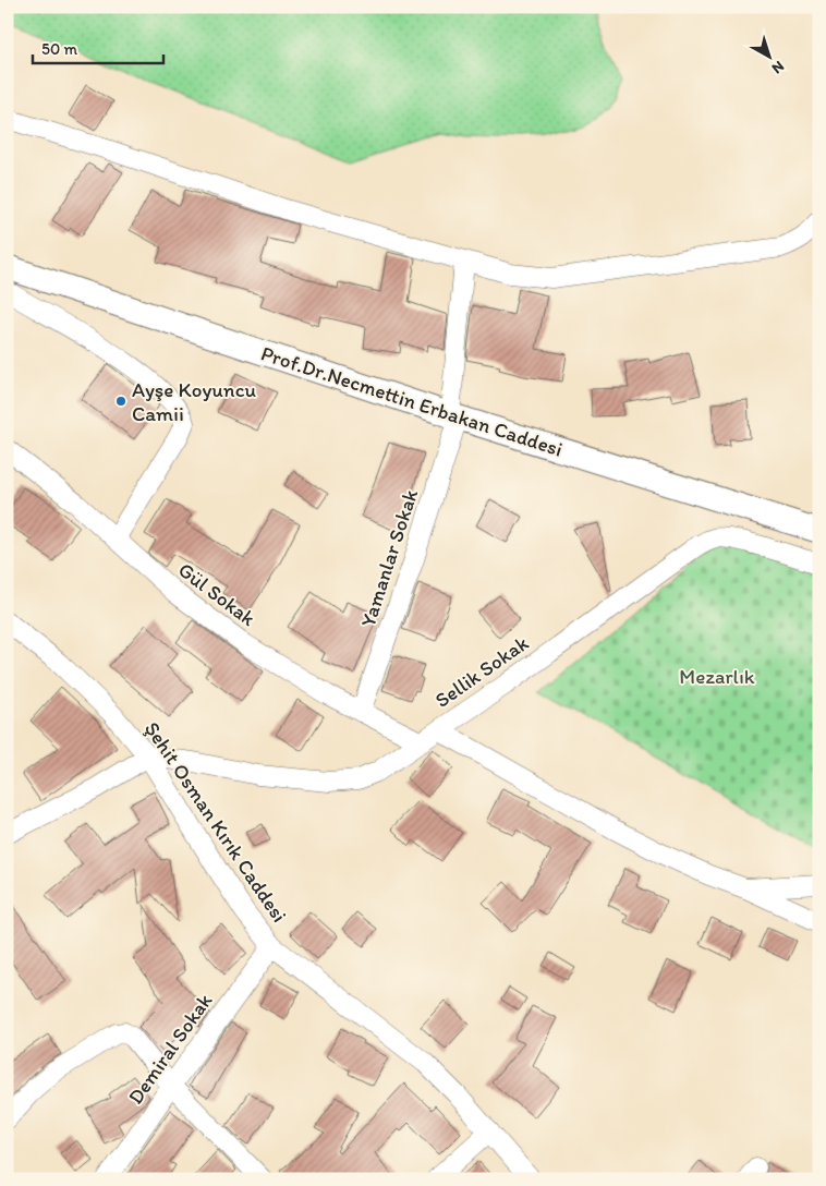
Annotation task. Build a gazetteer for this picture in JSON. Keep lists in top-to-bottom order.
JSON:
{
  "streets": {
    "main road": ["Prof.Dr.Necmettin Erbakan Caddesi"],
    "street": [
      "Yamanlar Sokak",
      "Gül Sokak",
      "Sellik Sokak",
      "Şehit Osman Kırık Caddesi",
      "Demiral Sokak"
    ]
  },
  "crossings": [
    ["Prof.Dr.Necmettin Erbakan Caddesi", "Yamanlar Sokak"],
    ["Yamanlar Sokak", "Gül Sokak"],
    ["Gül Sokak", "Sellik Sokak"],
    ["Sellik Sokak", "Şehit Osman Kırık Caddesi"],
    ["Şehit Osman Kırık Caddesi", "Demiral Sokak"]
  ],
  "parks": ["Mezarlık"],
  "places": ["Ayşe Koyuncu Camii"],
  "scale_bar": "50 m",
  "north": "bottom right"
}
